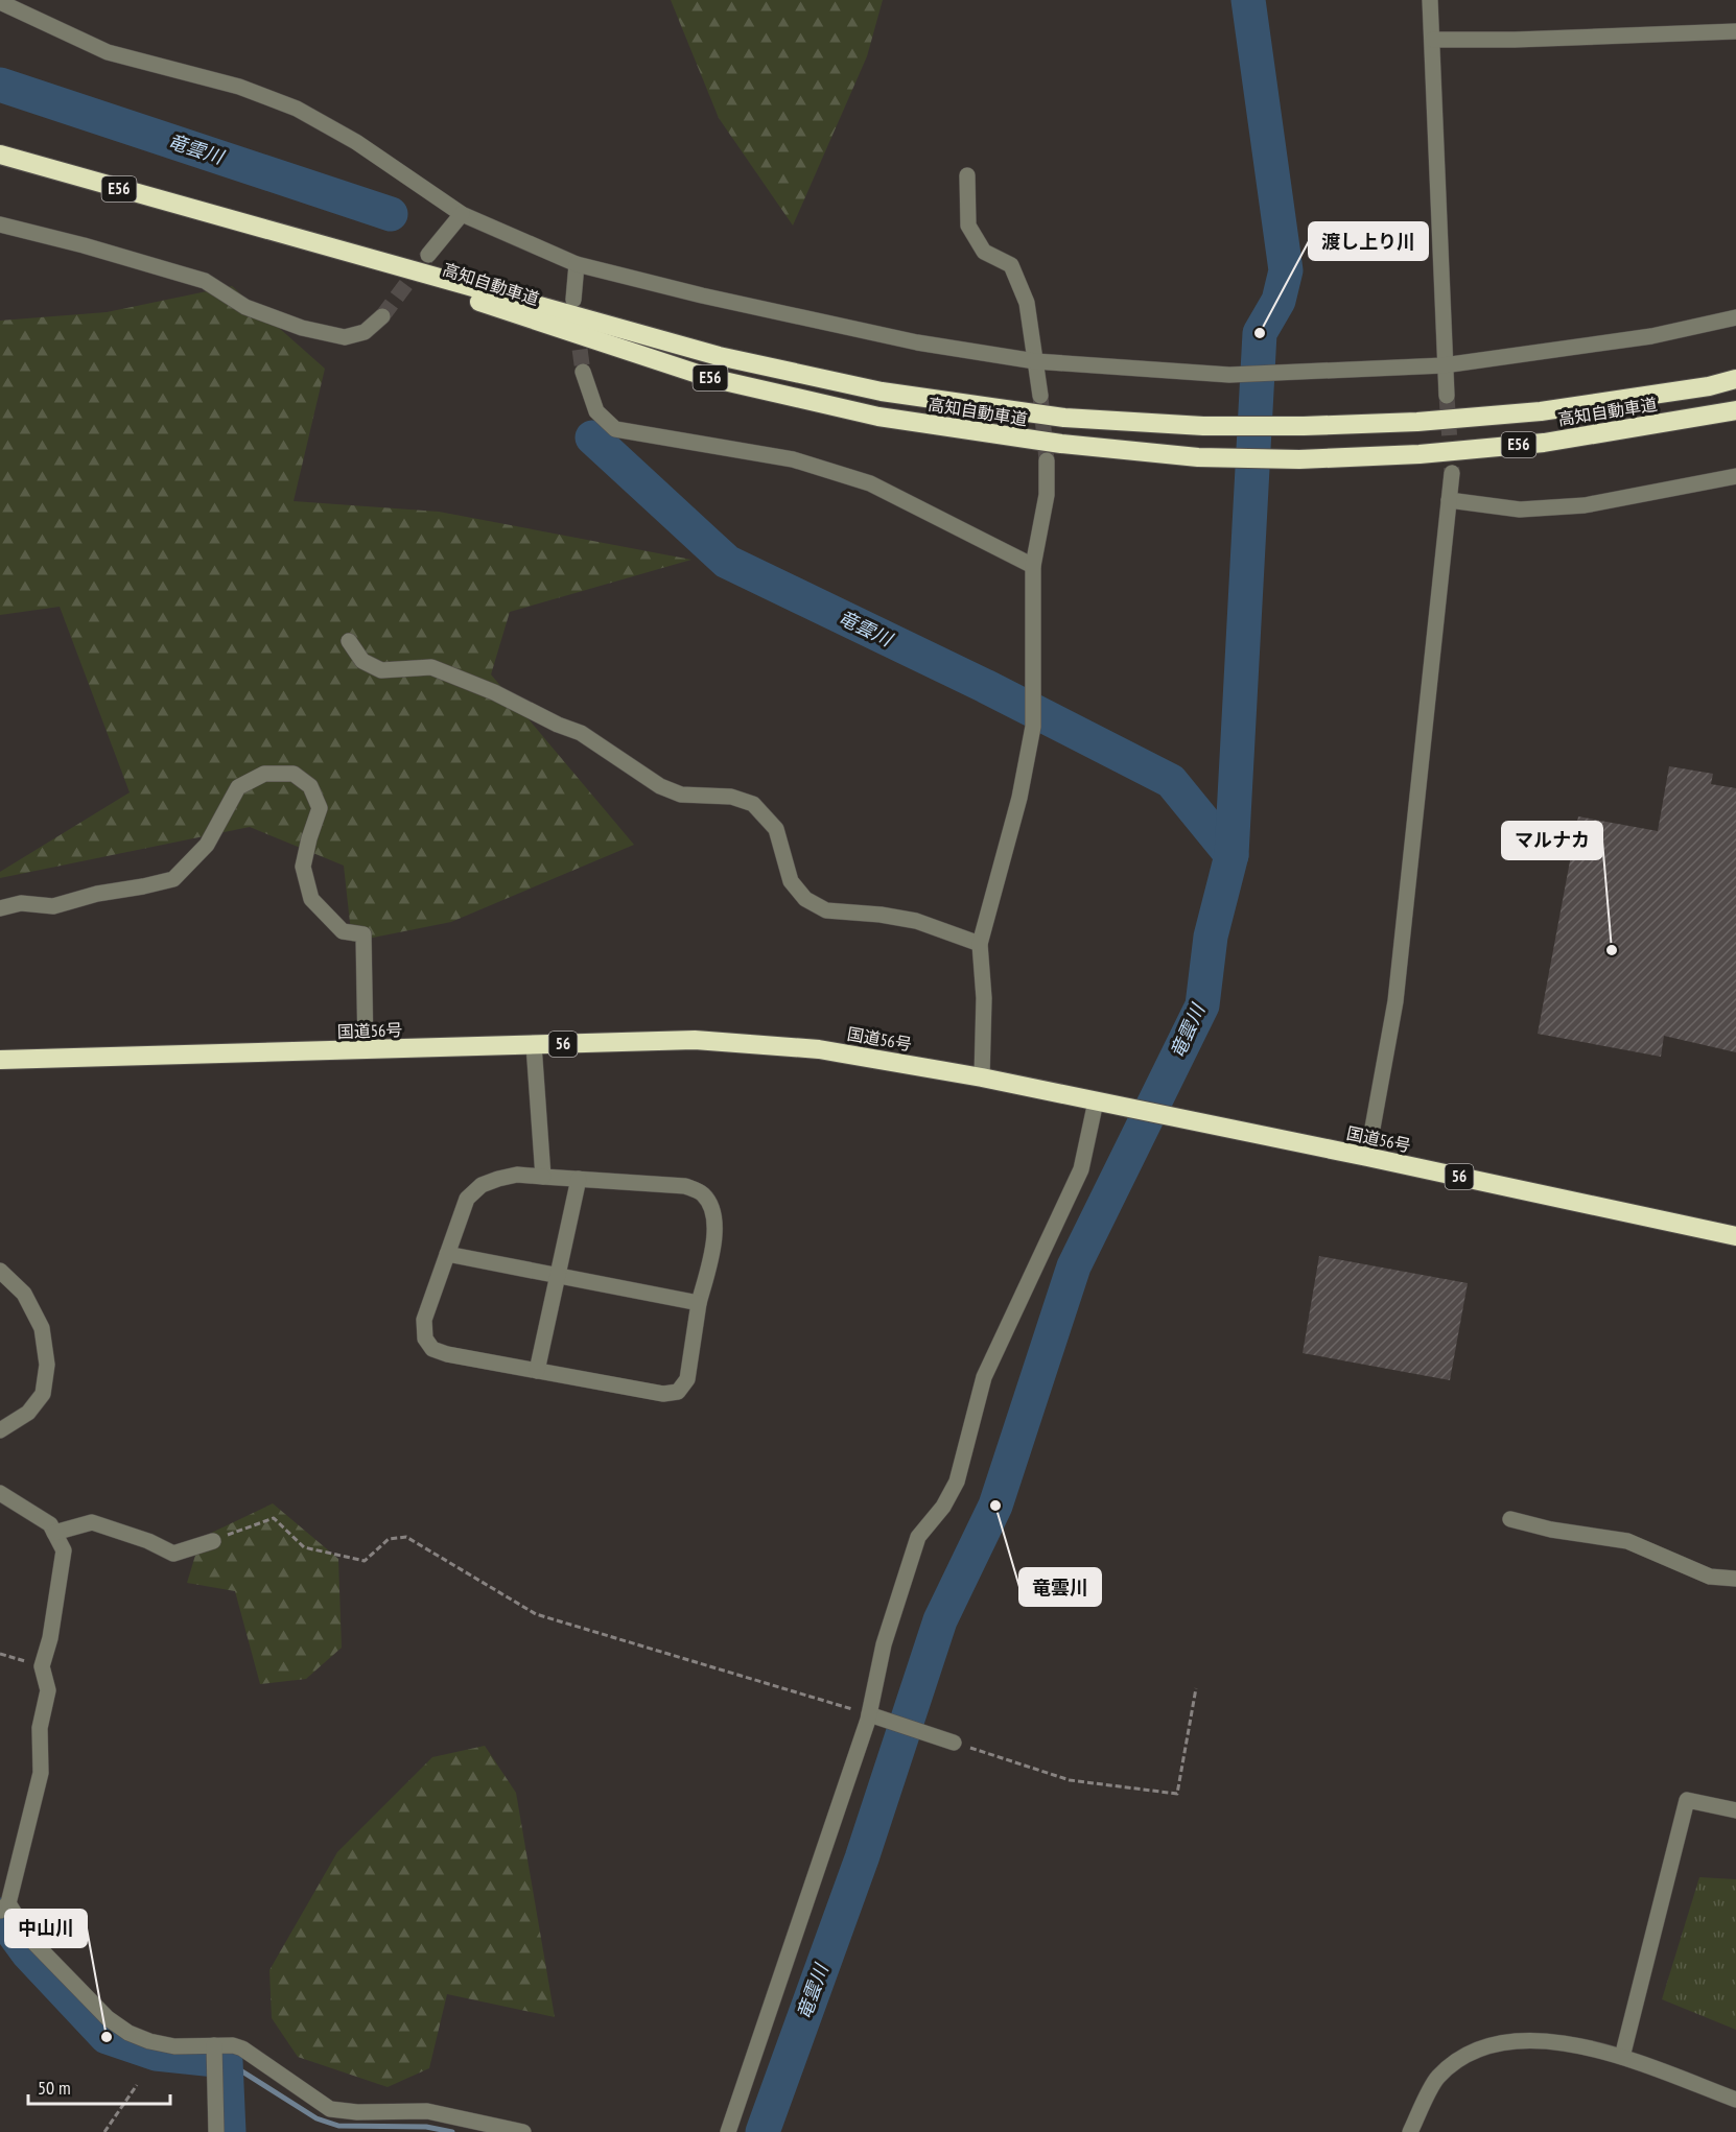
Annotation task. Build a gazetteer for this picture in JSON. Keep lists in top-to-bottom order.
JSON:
{
  "streets": {
    "highway": [
      "E56",
      "高知自動車道",
      "国道56号",
      "56"
    ]
  },
  "water": ["竜雲川"],
  "places": [
    "渡し上り川",
    "マルナカ",
    "竜雲川",
    "中山川"
  ],
  "scale_bar": "50 m"
}
